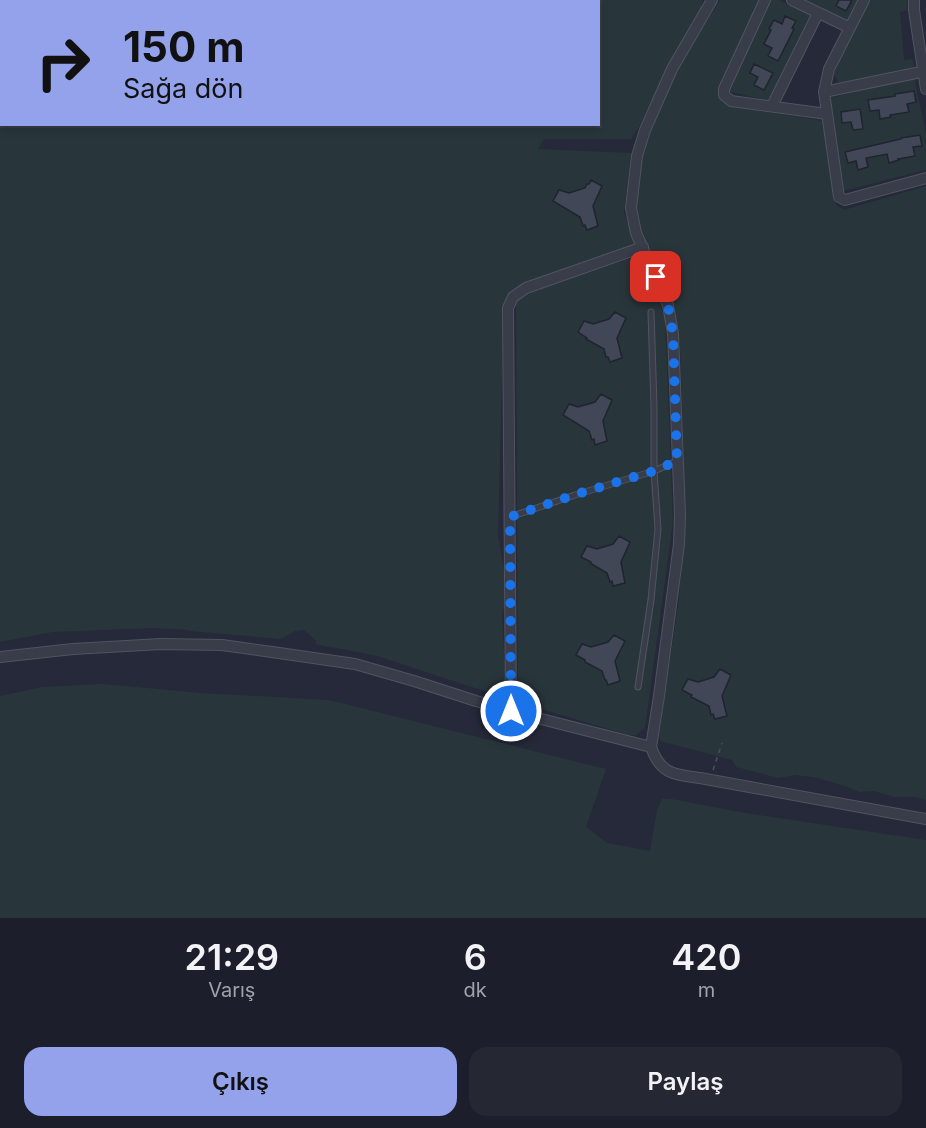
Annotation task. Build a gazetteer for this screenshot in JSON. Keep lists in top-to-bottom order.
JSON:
{
  "page": {
    "turn": ["150 m", "Sağa dön"],
    "eta": [
      "21:29",
      "Varış",
      "6",
      "dk",
      "420",
      "m"
    ],
    "buttons": ["Çıkış", "Paylaş"]
  }
}
